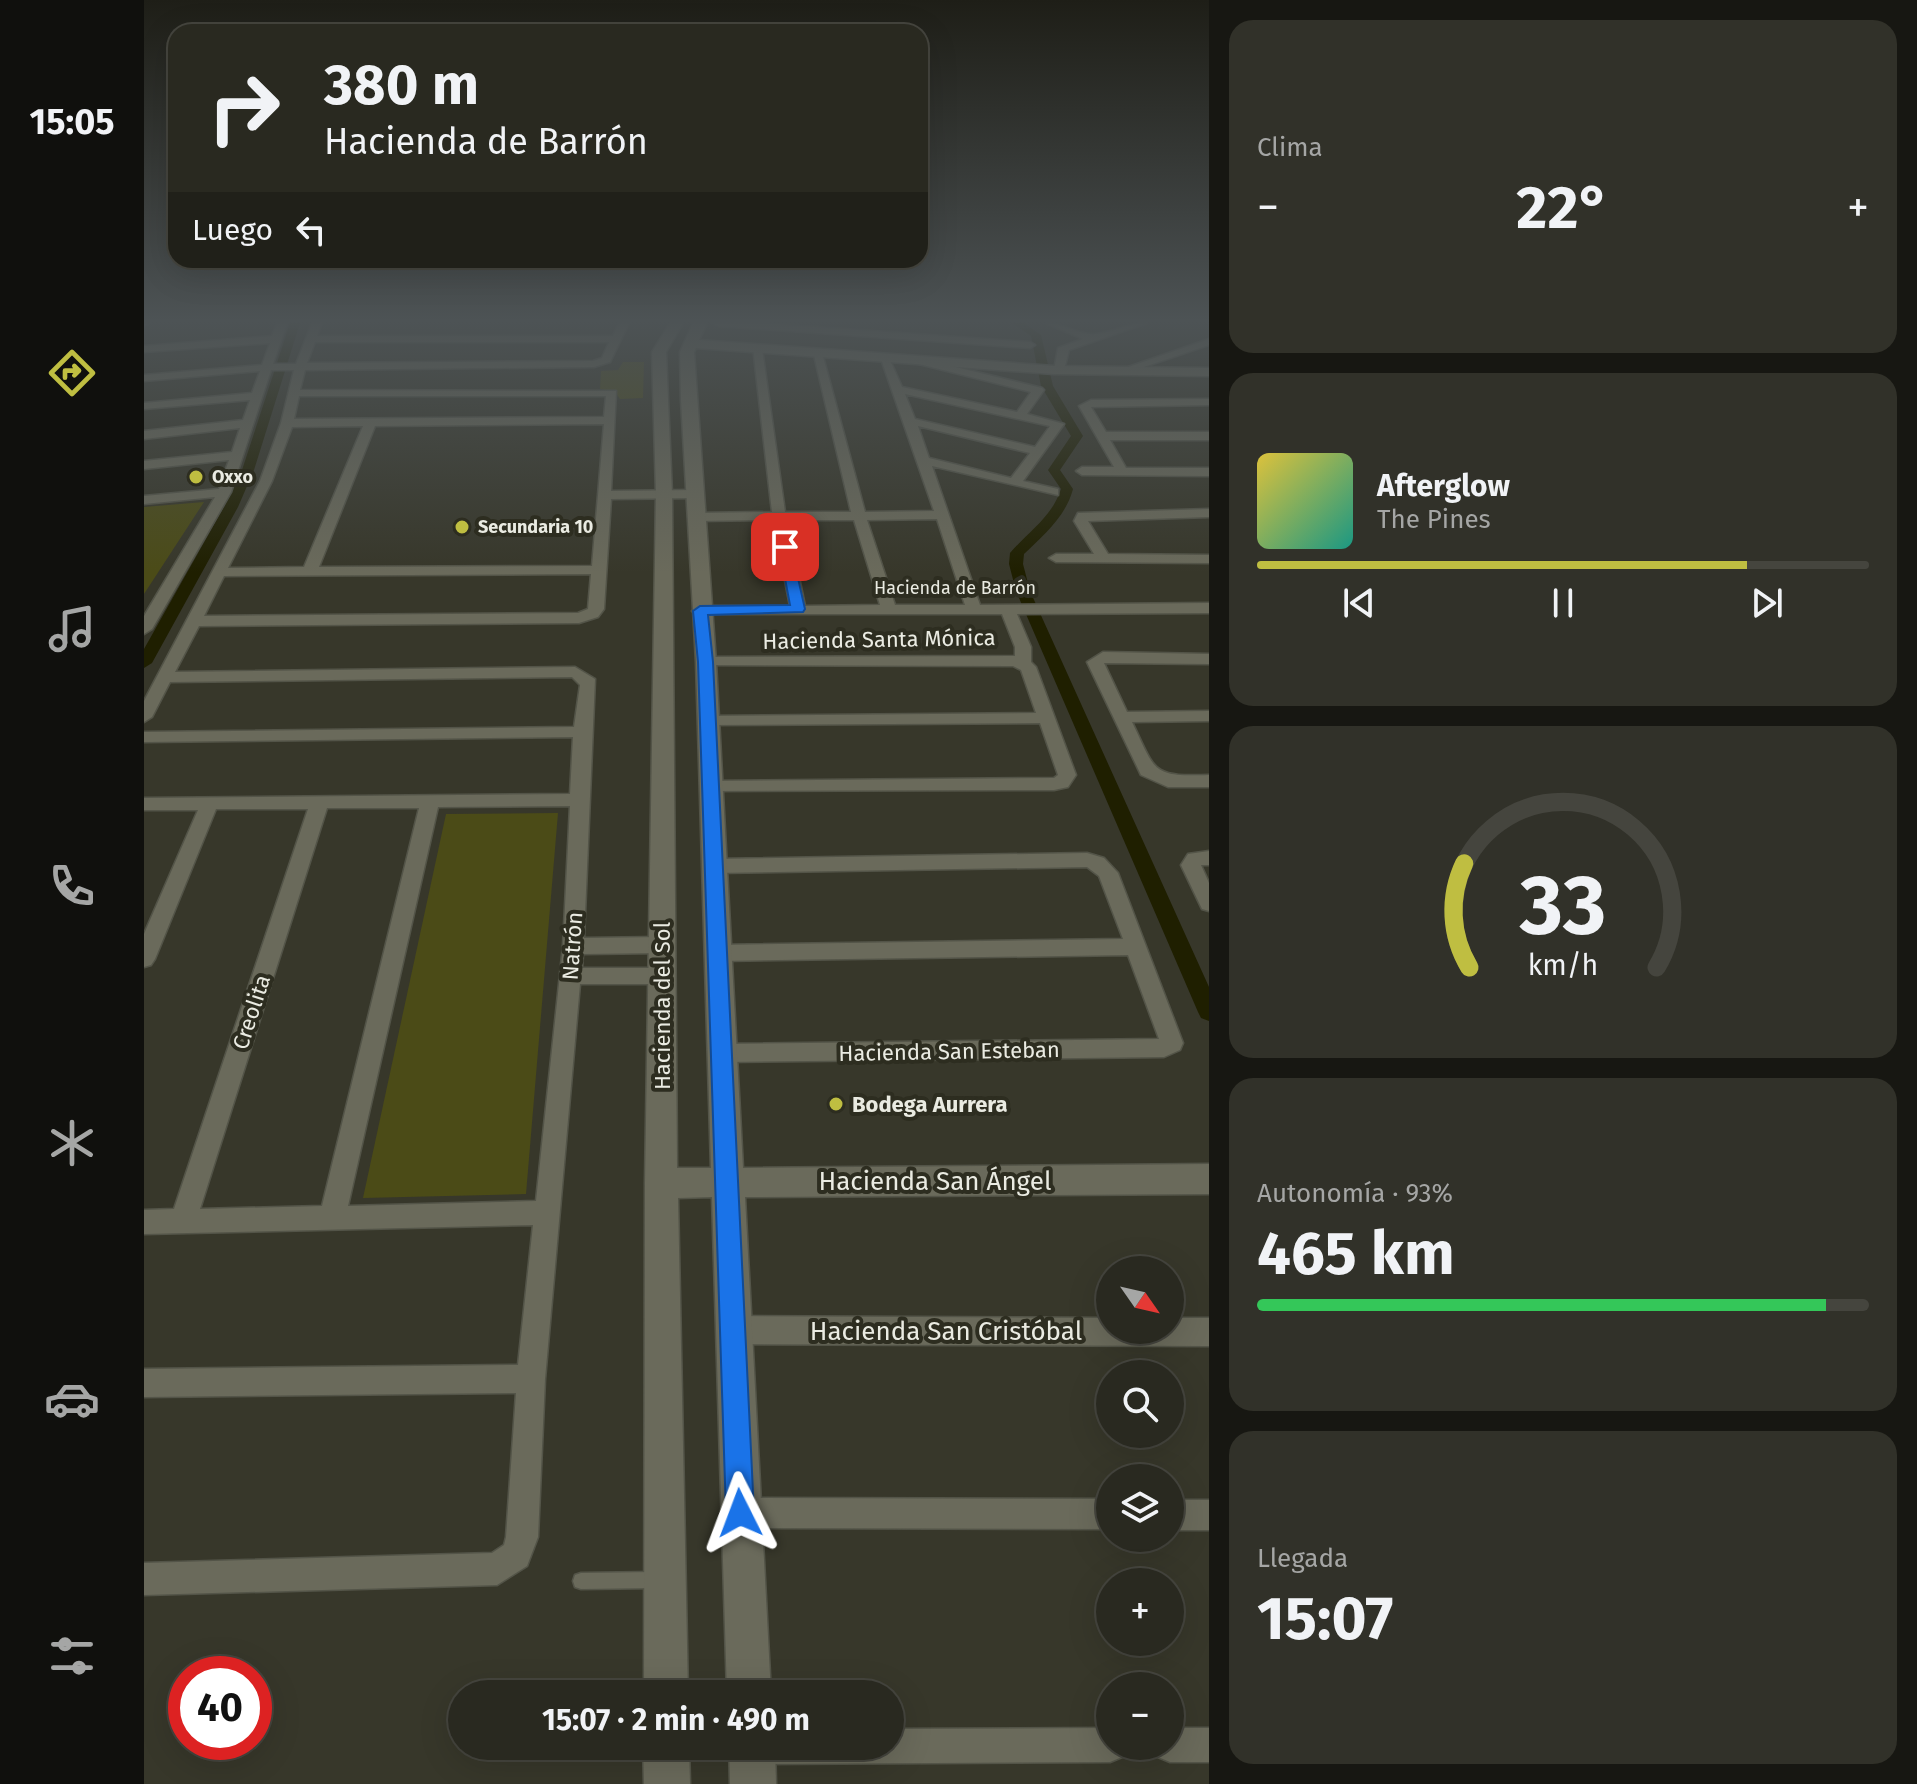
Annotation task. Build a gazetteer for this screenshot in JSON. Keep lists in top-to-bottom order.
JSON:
{
  "streets": {
    "street": [
      "Hacienda de Barrón",
      "Hacienda Santa Mónica",
      "Natrón",
      "Hacienda del Sol",
      "Creolita",
      "Hacienda San Esteban",
      "Hacienda San Ángel",
      "Hacienda San Cristóbal"
    ]
  },
  "crossings": [
    ["Hacienda del Sol", "Hacienda San Ángel"]
  ],
  "places": ["Oxxo", "Secundaria 10", "Bodega Aurrera"],
  "north": "bottom right",
  "page": {
    "tabs": "15:05",
    "tile": [
      "Clima",
      ["Autonomía · 93%", "465 km"],
      ["Llegada", "15:07"]
    ],
    "turn": ["380 m", "Hacienda de Barrón"],
    "heat": ["−", "22°", "+"],
    "then": "Luego",
    "song": ["Afterglow", "The Pines"],
    "map_buttons": ["+", "−"],
    "limit": "40",
    "trip": "15:07 · 2 min · 490 m",
    "gauge": ["33", "km/h"]
  }
}
